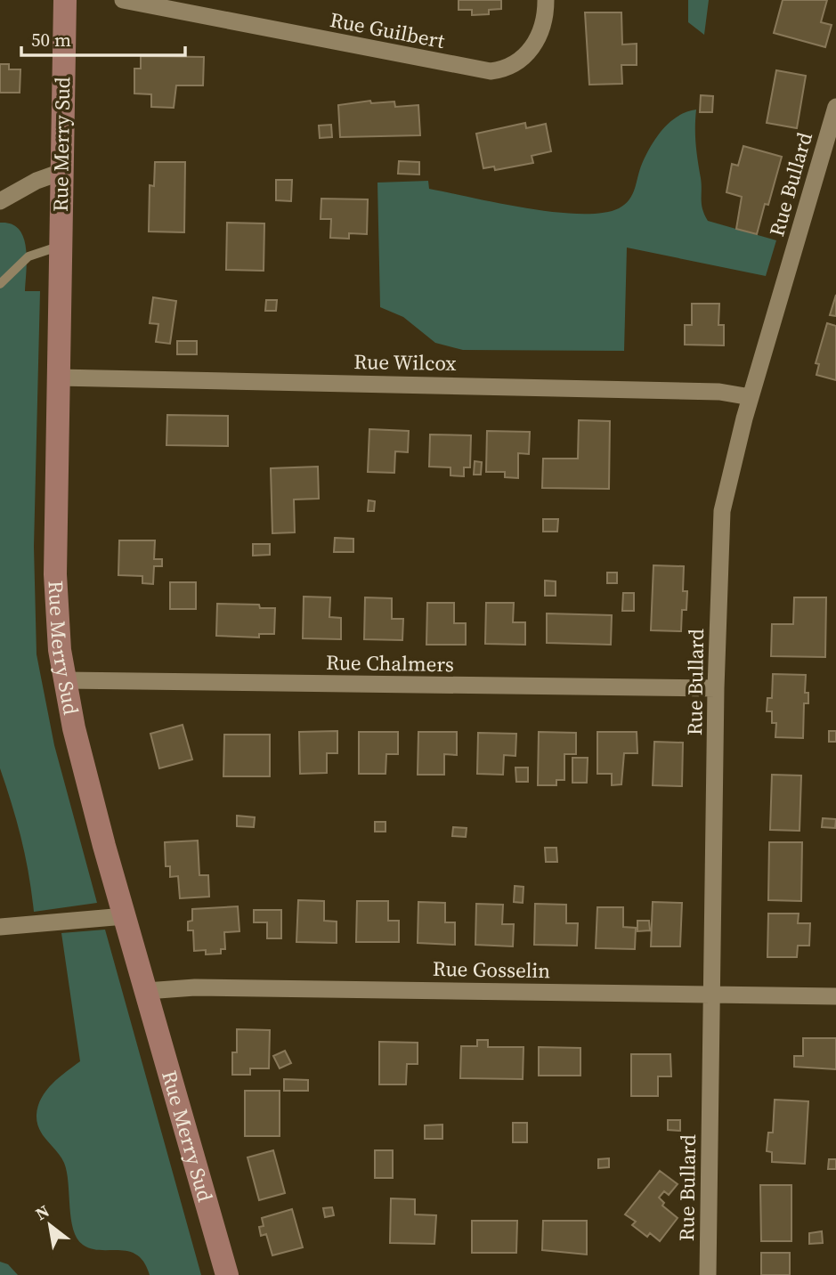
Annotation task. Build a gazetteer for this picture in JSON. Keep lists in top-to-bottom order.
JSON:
{
  "streets": {
    "main road": ["Rue Merry Sud"],
    "street": [
      "Rue Guilbert",
      "Rue Bullard",
      "Rue Wilcox",
      "Rue Chalmers",
      "Rue Gosselin"
    ]
  },
  "crossings": [
    ["Rue Merry Sud", "Rue Wilcox"],
    ["Rue Merry Sud", "Rue Chalmers"],
    ["Rue Merry Sud", "Rue Gosselin"],
    ["Rue Bullard", "Rue Wilcox"],
    ["Rue Bullard", "Rue Chalmers"],
    ["Rue Bullard", "Rue Gosselin"]
  ],
  "scale_bar": "50 m",
  "north": "top left"
}
